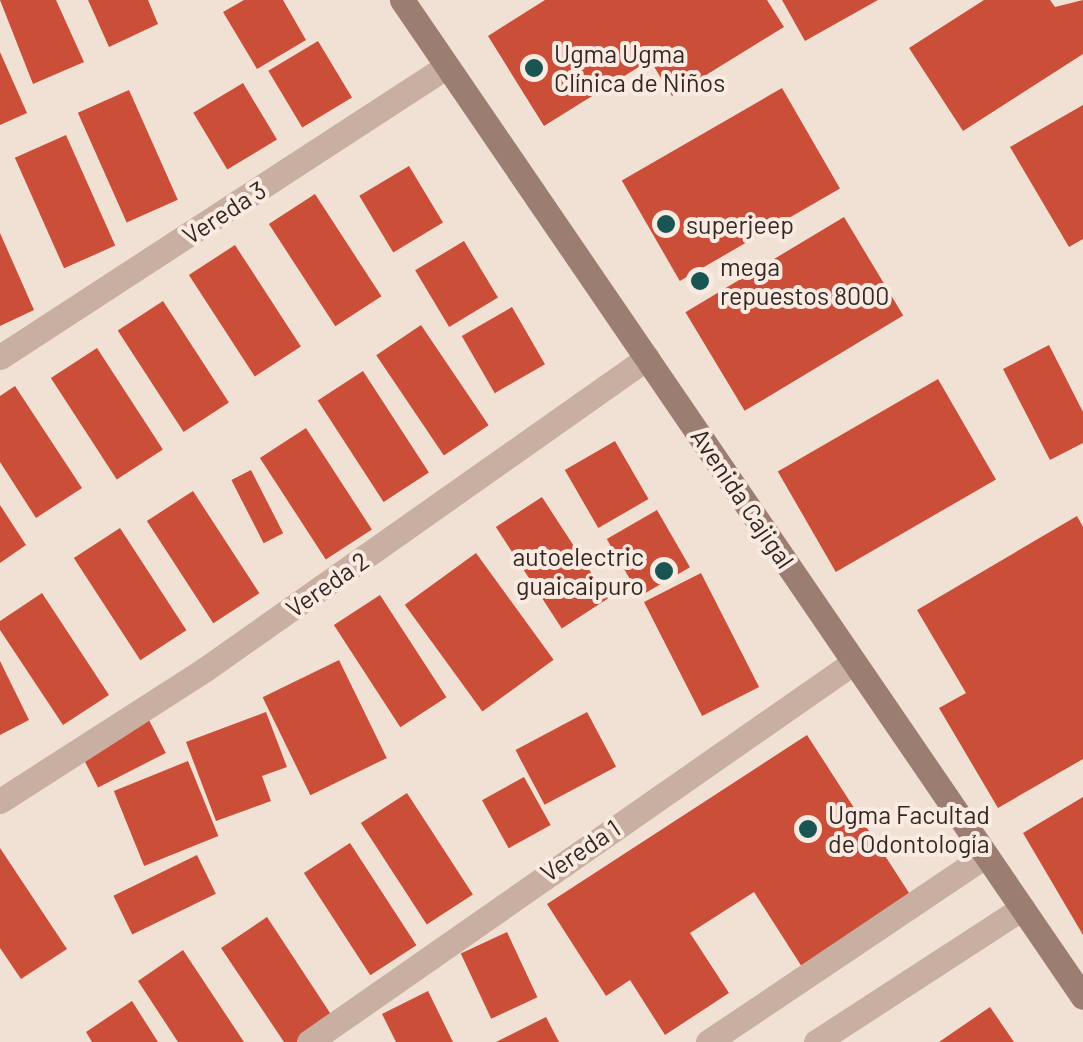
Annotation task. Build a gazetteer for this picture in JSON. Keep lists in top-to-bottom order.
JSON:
{
  "streets": {
    "main road": ["Avenida Cajigal"],
    "street": ["Vereda 3", "Vereda 2", "Vereda 1"]
  },
  "crossings": [
    ["Vereda 3", "Avenida Cajigal"],
    ["Avenida Cajigal", "Vereda 2"],
    ["Avenida Cajigal", "Vereda 1"]
  ],
  "places": [
    "Ugma Ugma Clínica de Niños",
    "superjeep",
    "mega repuestos 8000",
    "autoelectric guaicaipuro",
    "Ugma Facultad de Odontología"
  ]
}
